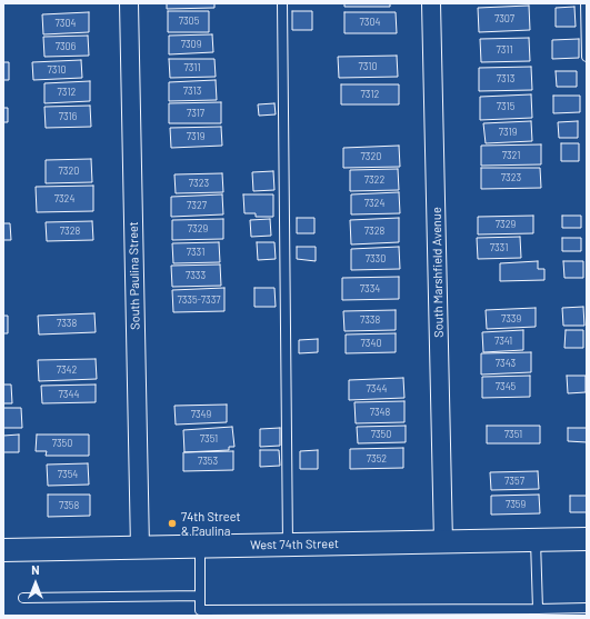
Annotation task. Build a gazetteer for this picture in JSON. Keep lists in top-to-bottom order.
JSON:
{
  "streets": {
    "street": ["South Marshfield Avenue", "South Paulina Street", "West 74th Street"]
  },
  "crossings": [
    ["South Marshfield Avenue", "West 74th Street"],
    ["South Paulina Street", "West 74th Street"]
  ],
  "places": ["74th Street & Paulina"],
  "house_numbers": [
    "7307",
    "7305",
    "7304",
    "7304",
    "7309",
    "7306",
    "7311",
    "7310",
    "7311",
    "7310",
    "7313",
    "7313",
    "7312",
    "7312",
    "7315",
    "7317",
    "7316",
    "7319",
    "7319",
    "7321",
    "7320",
    "7320",
    "7323",
    "7322",
    "7323",
    "7324",
    "7324",
    "7327",
    "7329",
    "7329",
    "7328",
    "7328",
    "7331",
    "7331",
    "7330",
    "7333",
    "7334",
    "7335-7337",
    "7339",
    "7338",
    "7338",
    "7341",
    "7340",
    "7343",
    "7342",
    "7345",
    "7344",
    "7344",
    "7348",
    "7349",
    "7350",
    "7351",
    "7351",
    "7350",
    "7352",
    "7353",
    "7354",
    "7357",
    "7359",
    "7358"
  ],
  "north": "top"
}
